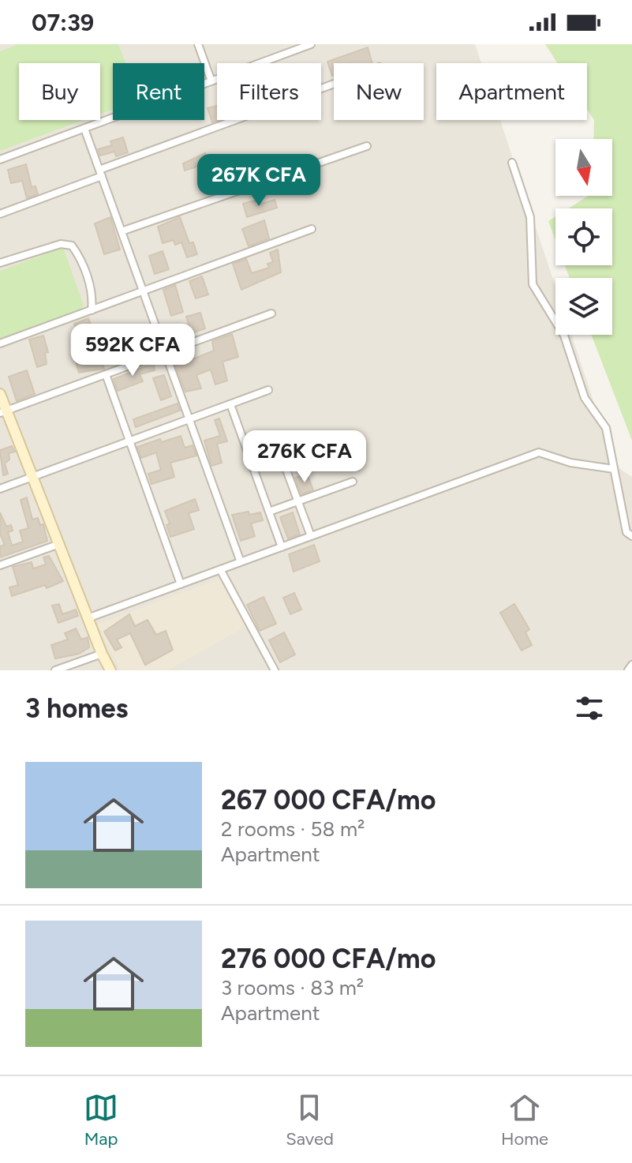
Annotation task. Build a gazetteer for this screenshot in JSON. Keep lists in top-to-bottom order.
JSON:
{
  "north": "bottom",
  "page": {
    "status": "07:39",
    "chip": [
      "Buy",
      "Rent",
      "Filters",
      "New",
      "Apartment"
    ],
    "price": ["267K CFA", "592K CFA", "276K CFA"],
    "heading": "3 homes",
    "list": [
      {
        "name": "267 000 CFA/mo",
        "note": "2 rooms · 58 m² · Apartment"
      },
      {
        "name": "276 000 CFA/mo",
        "note": "3 rooms · 83 m² · Apartment"
      }
    ],
    "tabs": ["Map", "Saved", "Home"]
  }
}
